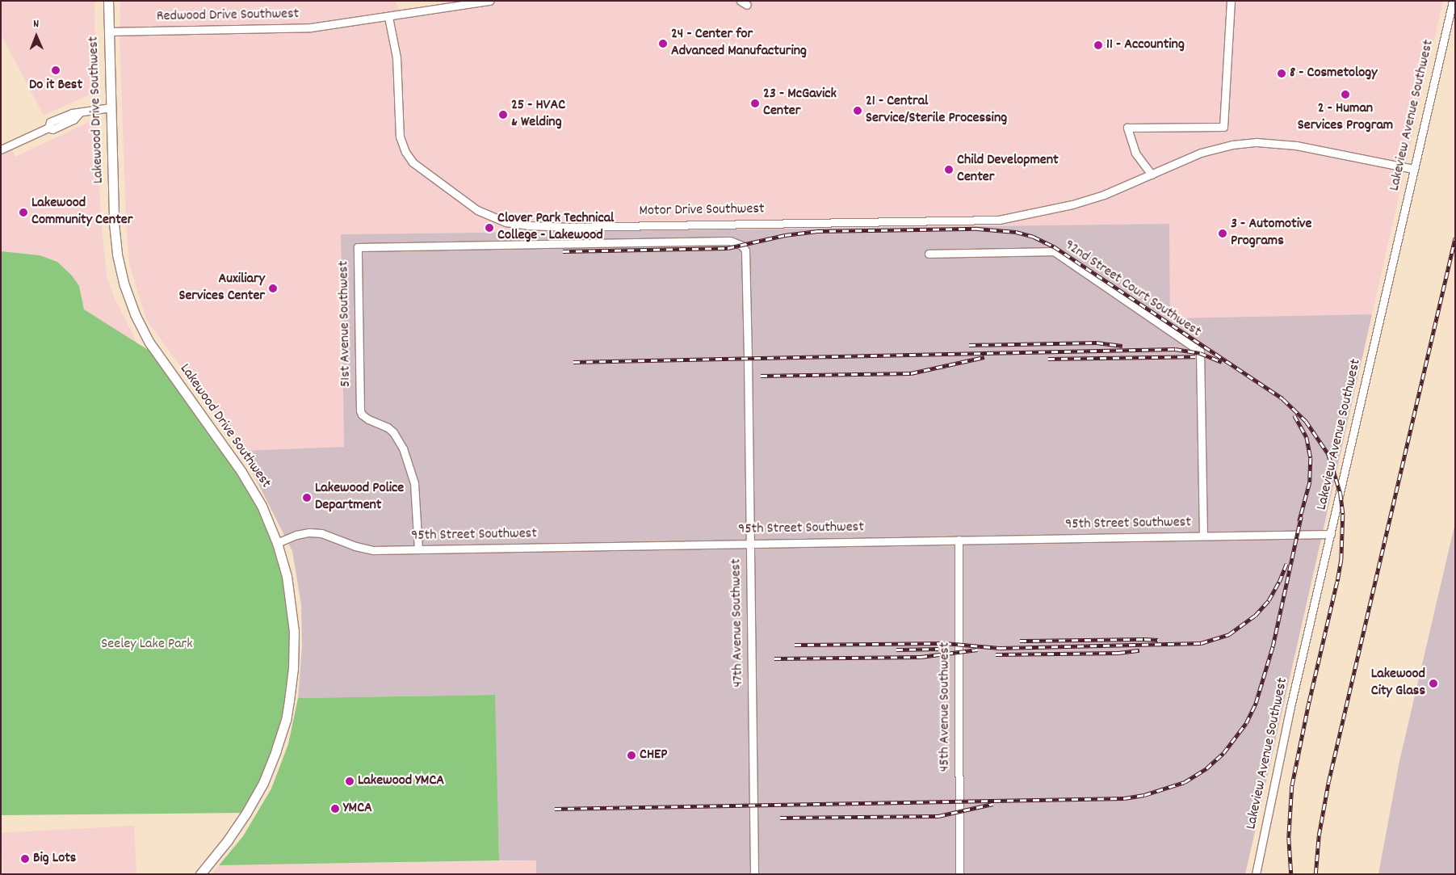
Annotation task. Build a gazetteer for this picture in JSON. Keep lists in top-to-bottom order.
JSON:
{
  "streets": {
    "main road": ["Lakewood Drive Southwest"],
    "street": [
      "Redwood Drive Southwest",
      "Lakeview Avenue Southwest",
      "Motor Drive Southwest",
      "92nd Street Court Southwest",
      "51st Avenue Southwest",
      "95th Street Southwest",
      "47th Avenue Southwest",
      "45th Avenue Southwest"
    ]
  },
  "crossings": [
    ["Redwood Drive Southwest", "Lakewood Drive Southwest"],
    ["Redwood Drive Southwest", "Motor Drive Southwest"],
    ["Lakewood Drive Southwest", "95th Street Southwest"],
    ["Lakeview Avenue Southwest", "Motor Drive Southwest"],
    ["Lakeview Avenue Southwest", "95th Street Southwest"],
    ["92nd Street Court Southwest", "95th Street Southwest"],
    ["51st Avenue Southwest", "95th Street Southwest"],
    ["51st Avenue Southwest", "47th Avenue Southwest"],
    ["95th Street Southwest", "47th Avenue Southwest"],
    ["95th Street Southwest", "45th Avenue Southwest"]
  ],
  "parks": ["Seeley Lake Park"],
  "places": [
    "24 - Center for Advanced Manufacturing",
    "11 - Accounting",
    "Do it Best",
    "8 - Cosmetology",
    "2 - Human Services Program",
    "23 - McGavick Center",
    "21 - Central Service/Sterile Processing",
    "25 - HVAC & Welding",
    "Child Development Center",
    "Lakewood Community Center",
    "Clover Park Technical College - Lakewood",
    "3 - Automotive Programs",
    "Auxiliary Services Center",
    "Lakewood Police Department",
    "Lakewood City Glass",
    "CHEP",
    "Lakewood YMCA",
    "YMCA",
    "Big Lots"
  ],
  "north": "top"
}
